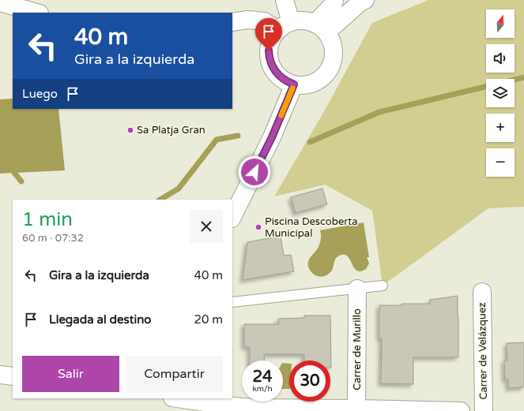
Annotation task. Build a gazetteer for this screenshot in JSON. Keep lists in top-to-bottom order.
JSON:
{
  "streets": {
    "street": ["Carrer de Murillo", "Carrer de Velázquez"]
  },
  "places": ["Sa Platja Gran", "Piscina Descoberta Municipal"],
  "north": "top",
  "page": {
    "map_buttons": ["+", "−"],
    "turn": ["40 m", "Gira a la izquierda"],
    "then": "Luego",
    "heading": ["1 min", "60 m · 07:32"],
    "list": [
      {
        "name": "Gira a la izquierda",
        "value": "40 m"
      },
      {
        "name": "Llegada al destino",
        "value": "20 m"
      }
    ],
    "buttons": ["Salir", "Compartir"],
    "speed": "24 km/h",
    "limit": "30"
  }
}
